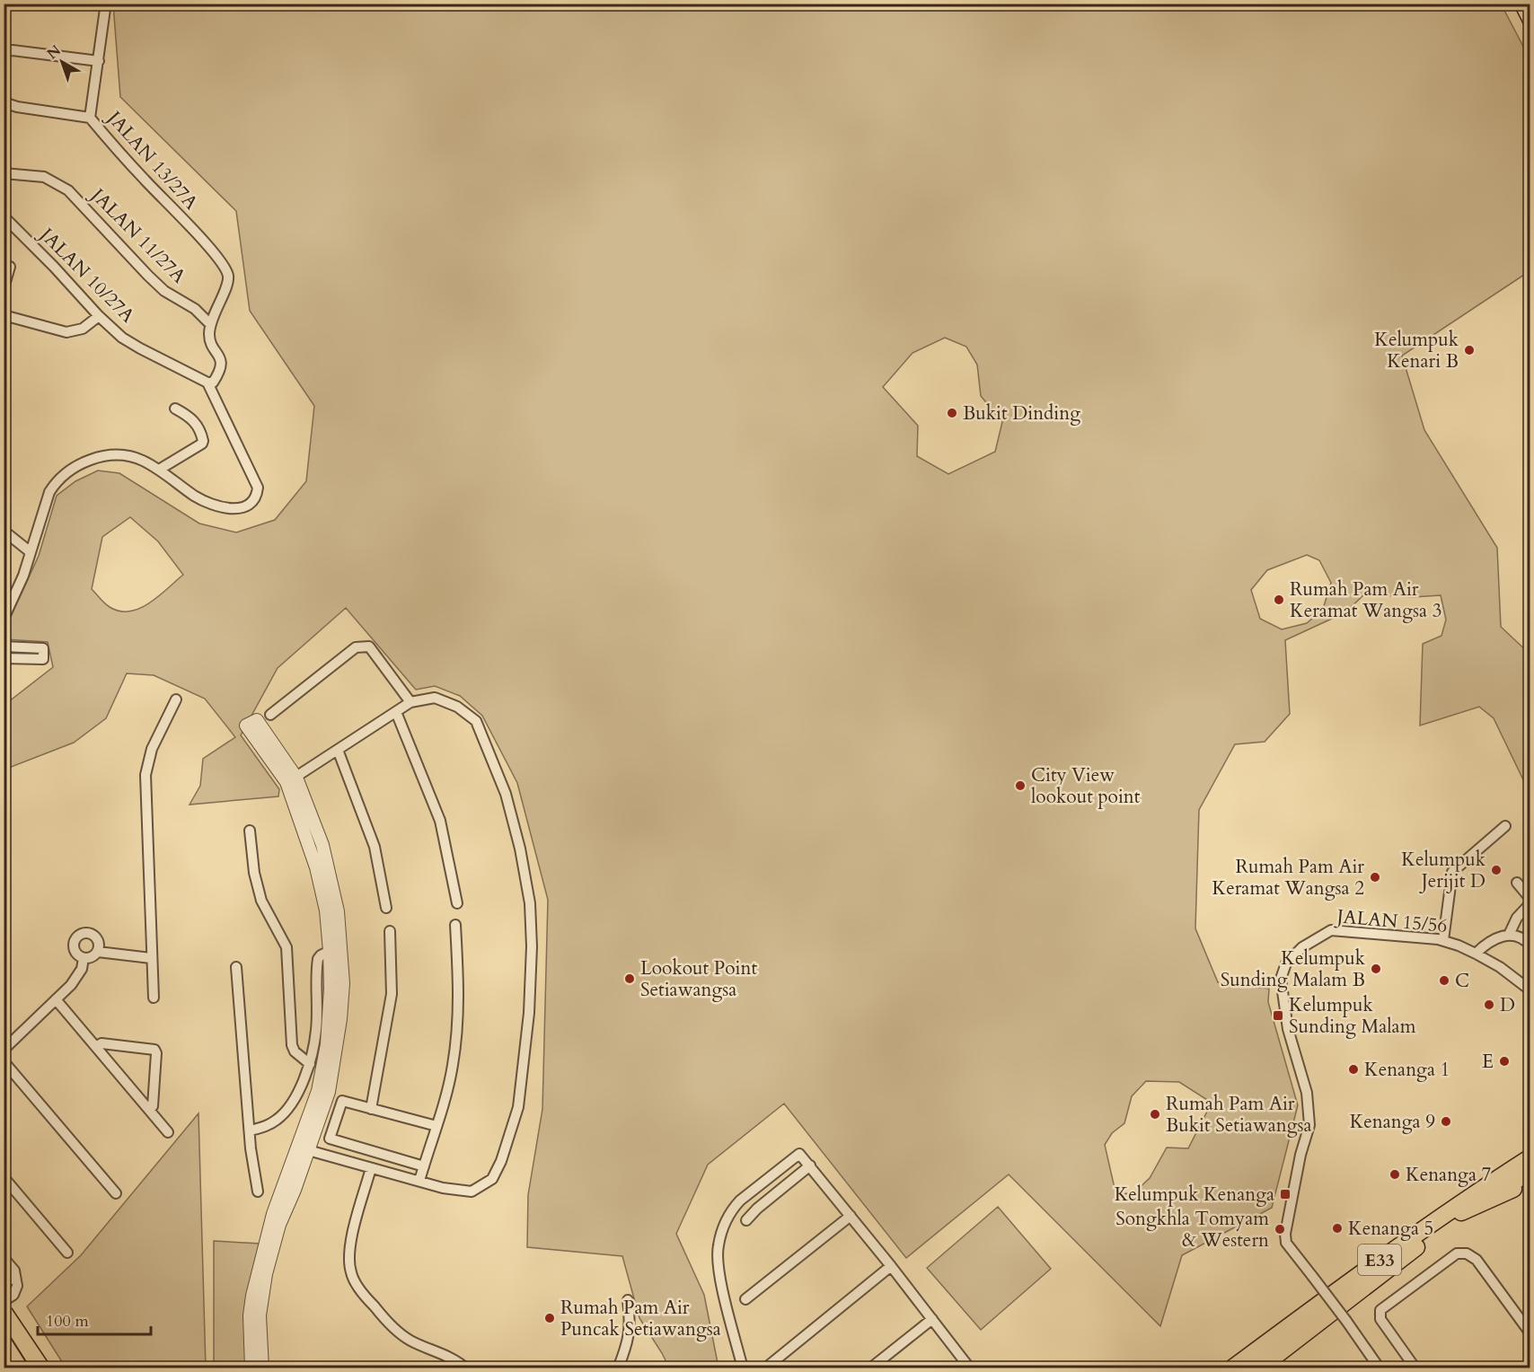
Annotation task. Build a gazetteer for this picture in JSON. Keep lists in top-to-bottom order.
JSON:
{
  "streets": {
    "highway": ["E33"],
    "street": [
      "JALAN 13/27A",
      "JALAN 11/27A",
      "JALAN 10/27A",
      "JALAN 15/56"
    ]
  },
  "crossings": [
    ["JALAN 13/27A", "JALAN 11/27A"]
  ],
  "places": {
    "other": [
      "Kelumpuk Kenari B",
      "Bukit Dinding",
      "Rumah Pam Air Keramat Wangsa 3",
      "City View lookout point",
      "Kelumpuk Jerijit D",
      "Rumah Pam Air Keramat Wangsa 2",
      "Kelumpuk Sunding Malam B",
      "Lookout Point Setiawangsa",
      "C",
      "D",
      "E",
      "Kenanga 1",
      "Rumah Pam Air Bukit Setiawangsa",
      "Kenanga 9",
      "Kenanga 7",
      "Kenanga 5",
      "Songkhla Tomyam & Western",
      "Rumah Pam Air Puncak Setiawangsa"
    ],
    "transit": ["Kelumpuk Sunding Malam", "Kelumpuk Kenanga"]
  },
  "scale_bar": "100 m",
  "north": "top left"
}
